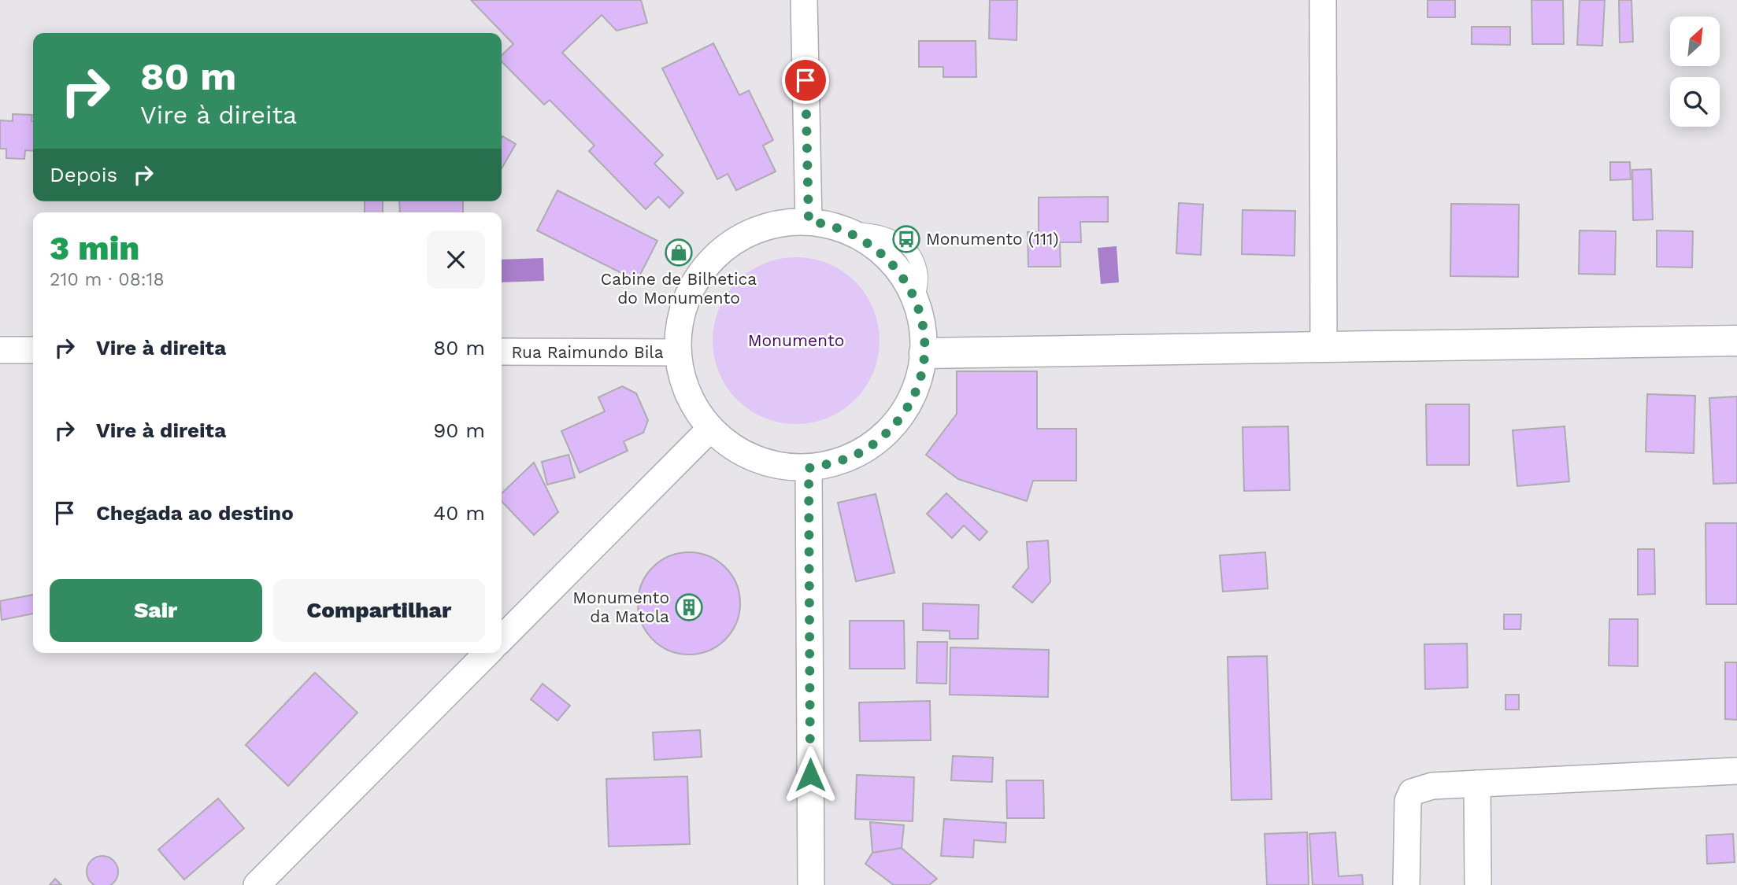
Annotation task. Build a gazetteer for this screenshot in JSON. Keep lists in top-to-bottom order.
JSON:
{
  "streets": {
    "street": ["Rua Raimundo Bila"]
  },
  "parks": ["Monumento"],
  "places": {
    "bus stop": ["Monumento (111)"],
    "shop": ["Cabine de Bilhetica do Monumento"],
    "building": ["Monumento da Matola"]
  },
  "north": "top right",
  "page": {
    "turn": ["80 m", "Vire à direita"],
    "then": "Depois",
    "heading": ["3 min", "210 m · 08:18"],
    "list": [
      {
        "name": "Vire à direita",
        "value": "80 m"
      },
      {
        "name": "Vire à direita",
        "value": "90 m"
      },
      {
        "name": "Chegada ao destino",
        "value": "40 m"
      }
    ],
    "buttons": ["Sair", "Compartilhar"]
  }
}
